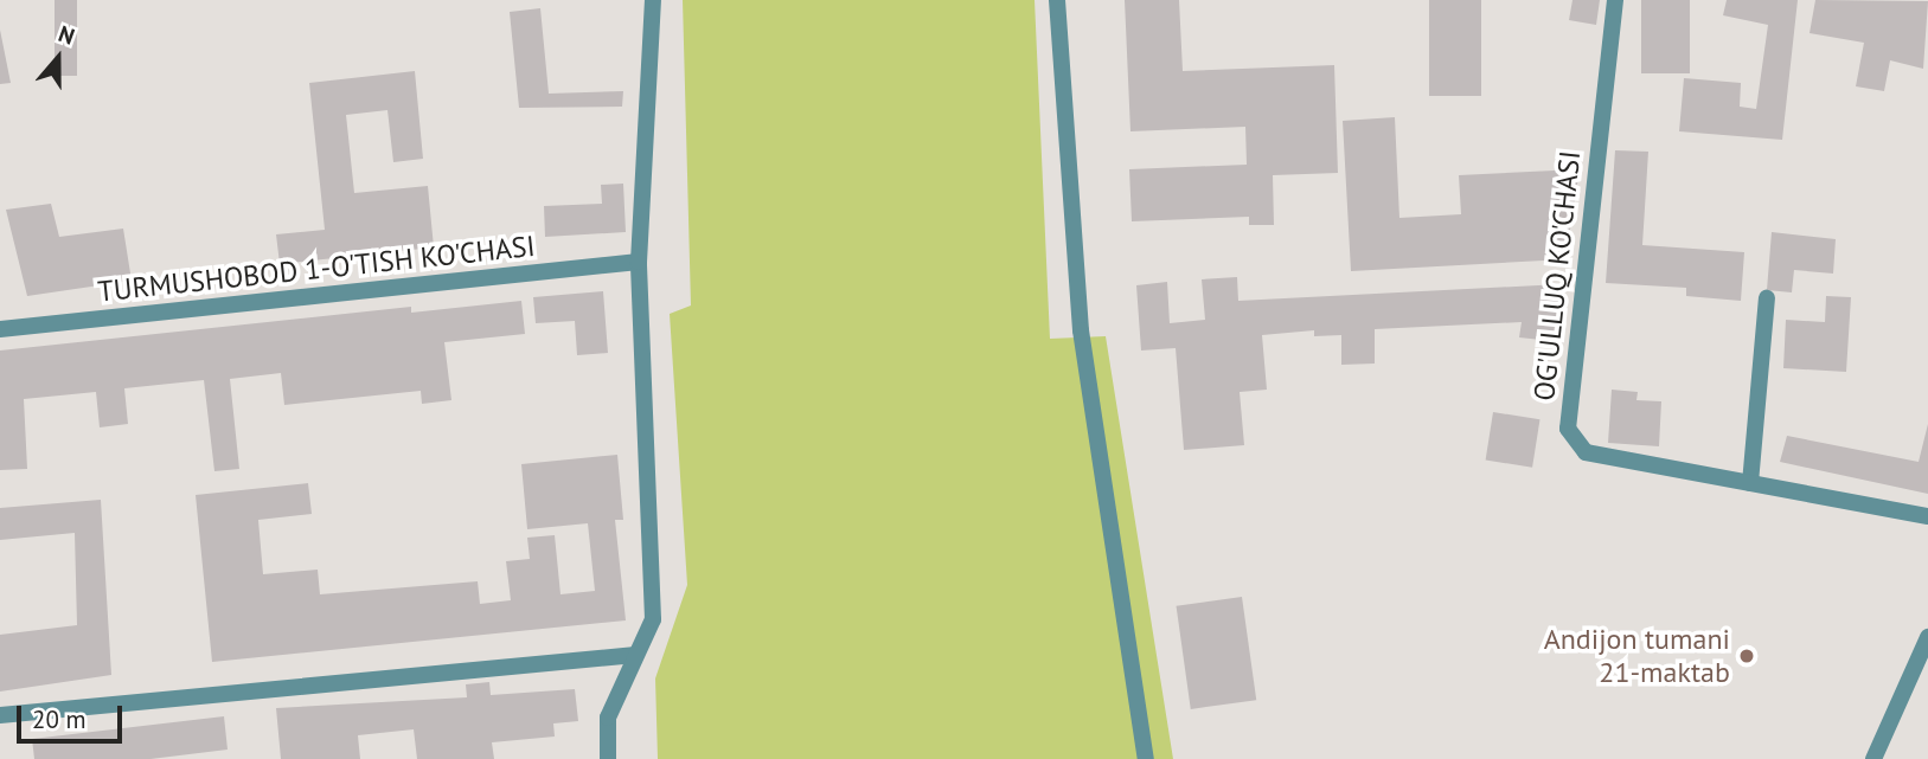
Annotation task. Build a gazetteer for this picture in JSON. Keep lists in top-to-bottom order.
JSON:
{
  "streets": {
    "street": ["TURMUSHOBOD 1-O'TISH KO'CHASI", "OG'ULLUQ KO'CHASI"]
  },
  "places": ["Andijon tumani 21-maktab"],
  "scale_bar": "20 m",
  "north": "top"
}
